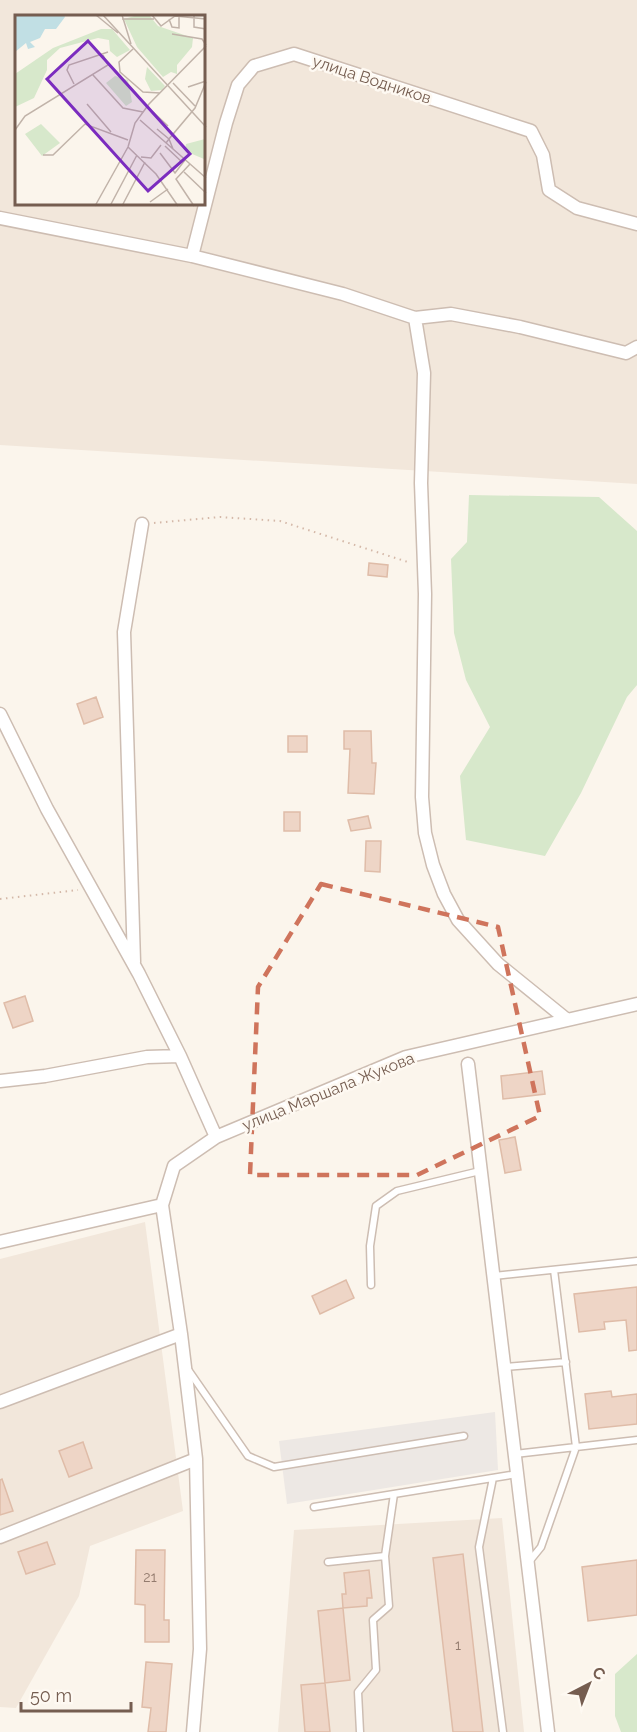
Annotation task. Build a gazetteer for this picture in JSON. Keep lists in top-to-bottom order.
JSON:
{
  "streets": {
    "street": ["улица Водников", "улица Маршала Жукова"]
  },
  "house_numbers": ["21", "1"],
  "scale_bar": "50 m",
  "north": "top right"
}
